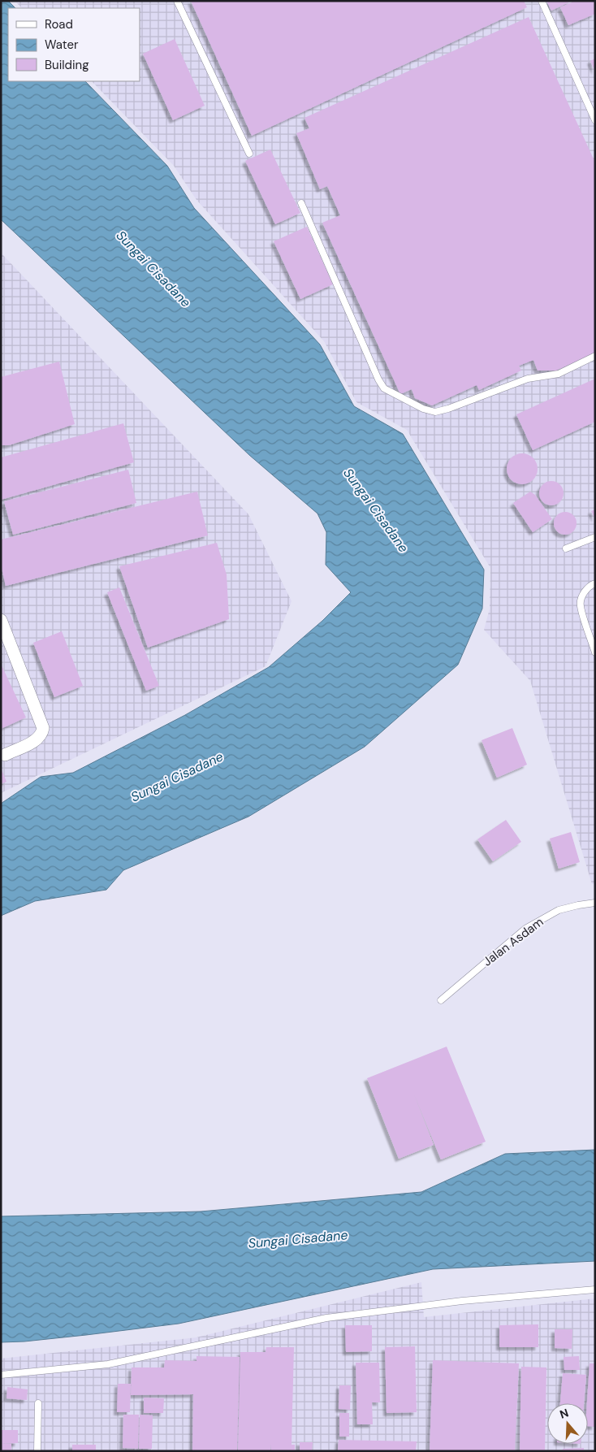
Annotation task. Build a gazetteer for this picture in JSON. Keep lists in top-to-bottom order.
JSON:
{
  "streets": {
    "lane": ["Jalan Asdam"]
  },
  "water": ["Sungai Cisadane"],
  "legend": ["Road", "Water", "Building"],
  "north": "top"
}
